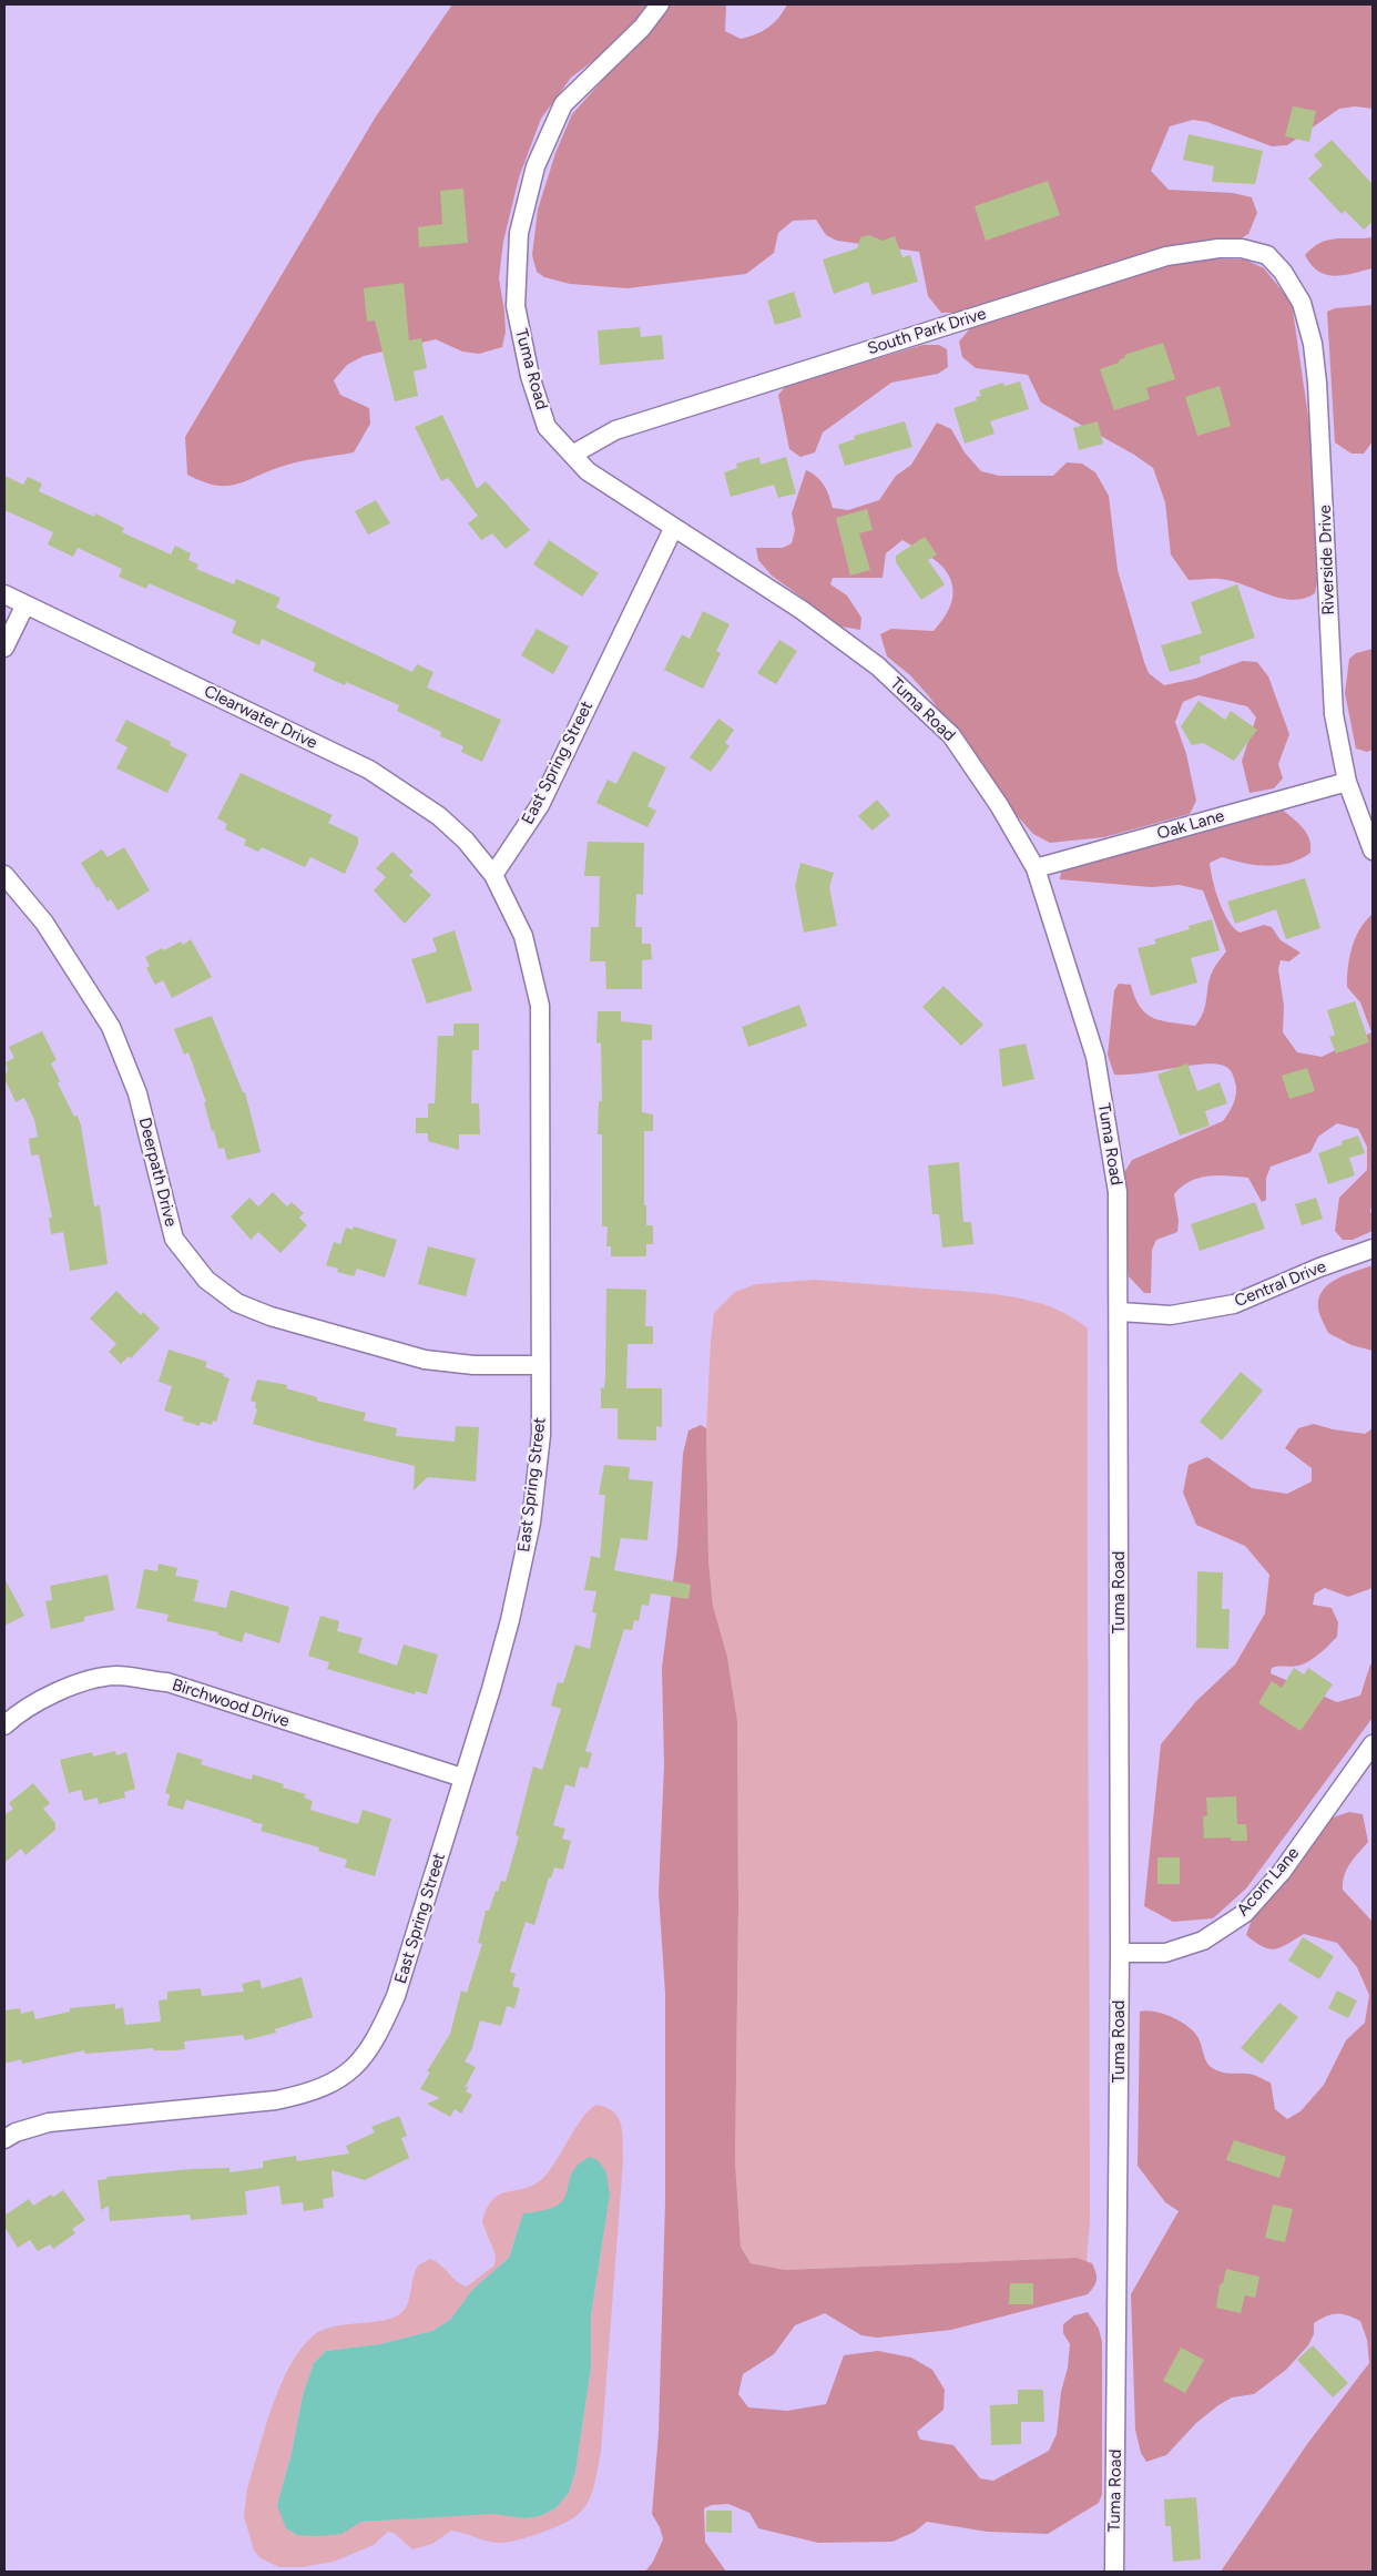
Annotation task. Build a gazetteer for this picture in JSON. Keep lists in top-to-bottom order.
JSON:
{
  "streets": {
    "street": [
      "South Park Drive",
      "Tuma Road",
      "Riverside Drive",
      "Clearwater Drive",
      "East Spring Street",
      "Oak Lane",
      "Deerpath Drive",
      "Central Drive",
      "Birchwood Drive",
      "Acorn Lane"
    ]
  },
  "crossings": [
    ["South Park Drive", "Tuma Road"],
    ["South Park Drive", "Riverside Drive"],
    ["Tuma Road", "East Spring Street"],
    ["Tuma Road", "Oak Lane"],
    ["Tuma Road", "Central Drive"],
    ["Tuma Road", "Acorn Lane"],
    ["Riverside Drive", "Oak Lane"],
    ["Clearwater Drive", "East Spring Street"],
    ["East Spring Street", "Deerpath Drive"],
    ["East Spring Street", "Birchwood Drive"]
  ]
}
